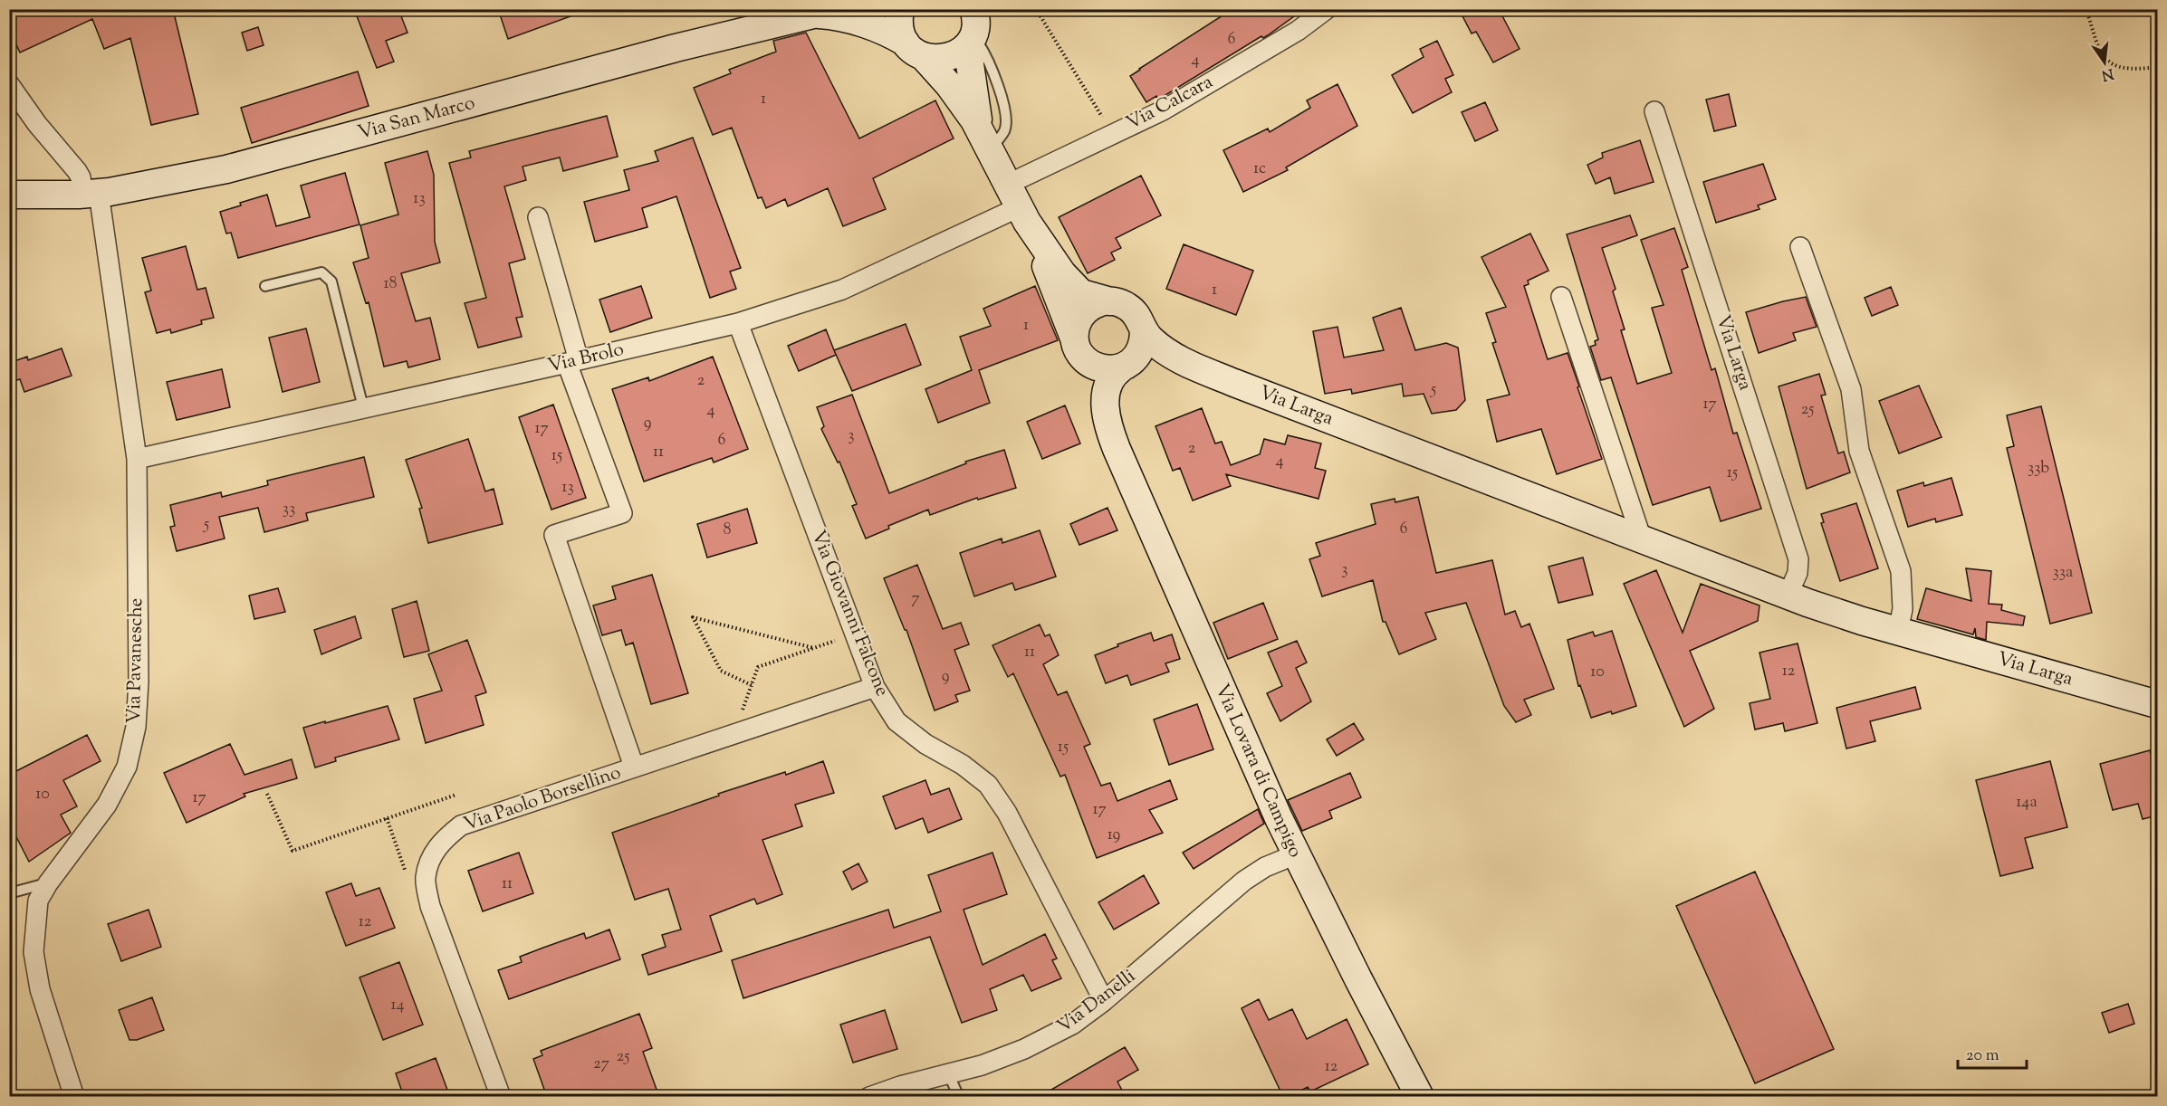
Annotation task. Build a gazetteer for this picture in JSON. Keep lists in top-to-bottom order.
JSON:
{
  "streets": {
    "street": [
      "Via Calcara",
      "Via San Marco",
      "Via Larga",
      "Via Brolo",
      "Via Giovanni Falcone",
      "Via Pavanesche",
      "Via Lovara di Campigo",
      "Via Paolo Borsellino",
      "Via Danelli"
    ]
  },
  "crossings": [
    ["Via Calcara", "Via Brolo"],
    ["Via Calcara", "Via Lovara di Campigo"],
    ["Via San Marco", "Via Pavanesche"],
    ["Via San Marco", "Via Lovara di Campigo"],
    ["Via Larga", "Via Lovara di Campigo"],
    ["Via Brolo", "Via Giovanni Falcone"],
    ["Via Brolo", "Via Pavanesche"],
    ["Via Brolo", "Via Lovara di Campigo"],
    ["Via Giovanni Falcone", "Via Paolo Borsellino"],
    ["Via Giovanni Falcone", "Via Danelli"],
    ["Via Lovara di Campigo", "Via Danelli"]
  ],
  "house_numbers": [
    "6",
    "4",
    "1",
    "1c",
    "13",
    "18",
    "1",
    "1",
    "2",
    "5",
    "17",
    "25",
    "4",
    "9",
    "17",
    "3",
    "6",
    "2",
    "11",
    "15",
    "4",
    "33b",
    "15",
    "13",
    "33",
    "5",
    "6",
    "8",
    "3",
    "33a",
    "7",
    "11",
    "12",
    "10",
    "9",
    "15",
    "10",
    "17",
    "14a",
    "17",
    "19",
    "11",
    "12",
    "14",
    "25",
    "27",
    "12"
  ],
  "scale_bar": "20 m",
  "north": "bottom"
}
